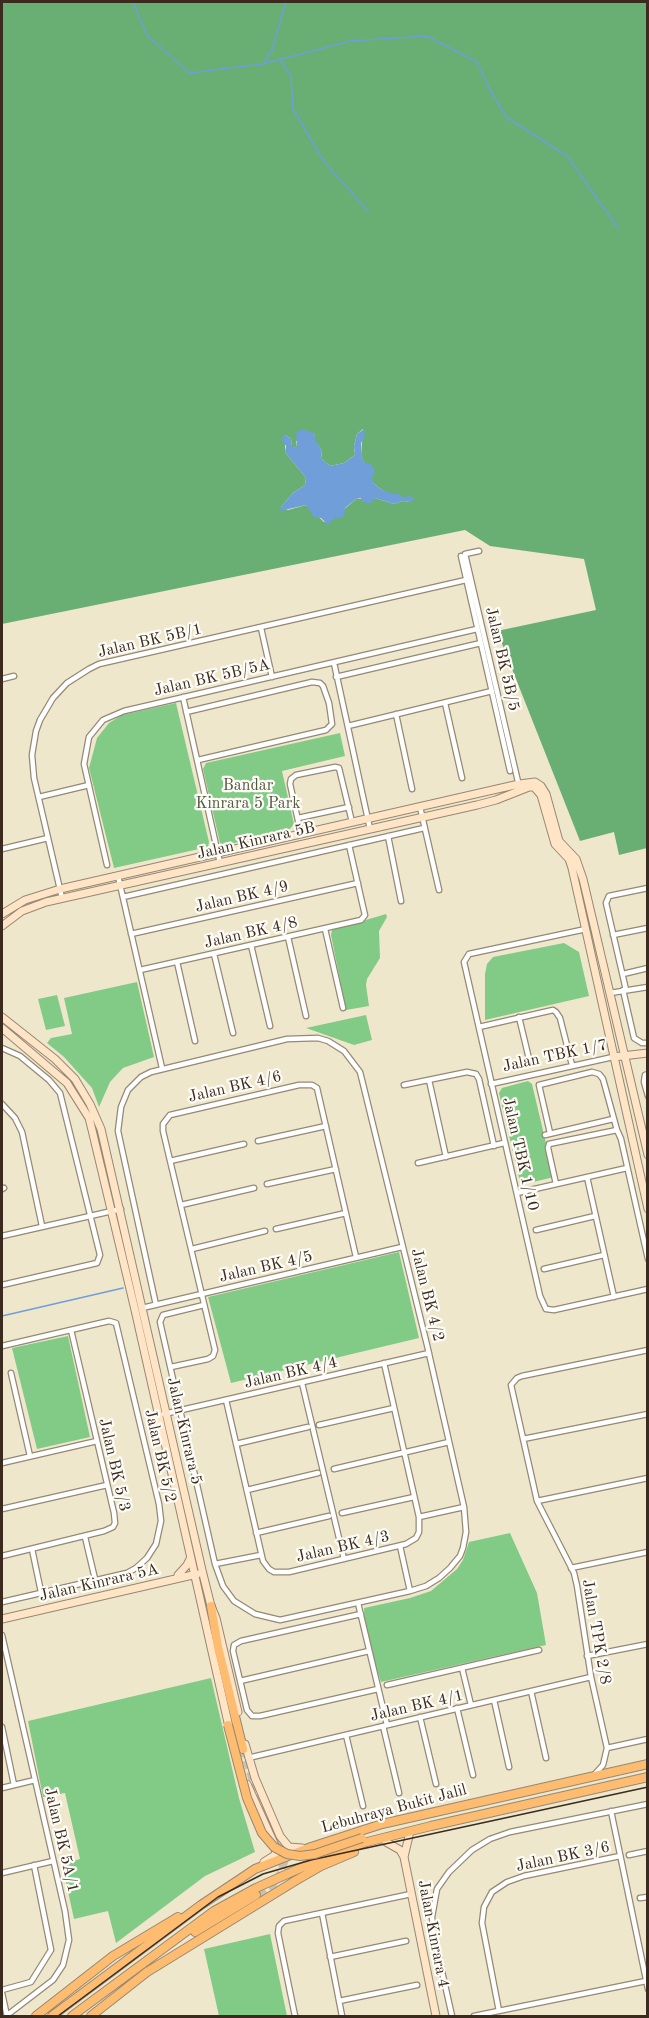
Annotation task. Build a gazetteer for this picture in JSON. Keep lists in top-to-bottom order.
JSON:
{
  "streets": {
    "highway": ["Lebuhraya Bukit Jalil"],
    "street": [
      "Jalan BK 5B/1",
      "Jalan BK 5B/5",
      "Jalan BK 5B/5A",
      "Jalan Kinrara 5B",
      "Jalan BK 4/9",
      "Jalan BK 4/8",
      "Jalan TBK 1/7",
      "Jalan BK 4/6",
      "Jalan TBK 1/10",
      "Jalan BK 4/5",
      "Jalan BK 4/2",
      "Jalan BK 4/4",
      "Jalan Kinrara 5",
      "Jalan BK 5/2",
      "Jalan BK 5/3",
      "Jalan BK 4/3",
      "Jalan Kinrara 5A",
      "Jalan TPK 2/8",
      "Jalan BK 4/1",
      "Jalan BK 5A/1",
      "Jalan BK 3/6",
      "Jalan Kinrara 4"
    ]
  },
  "crossings": [
    ["Jalan BK 5B/1", "Jalan BK 5B/5"],
    ["Jalan BK 5B/1", "Jalan Kinrara 5B"],
    ["Jalan BK 5B/5", "Jalan BK 5B/5A"],
    ["Jalan BK 5B/5", "Jalan Kinrara 5B"],
    ["Jalan BK 4/9", "Jalan BK 4/8"],
    ["Jalan TBK 1/7", "Jalan TBK 1/10"],
    ["Jalan BK 4/6", "Jalan BK 4/5"],
    ["Jalan BK 4/6", "Jalan BK 4/2"],
    ["Jalan BK 4/5", "Jalan BK 4/2"],
    ["Jalan BK 4/5", "Jalan Kinrara 5"],
    ["Jalan BK 4/2", "Jalan BK 4/4"],
    ["Jalan BK 4/4", "Jalan Kinrara 5"],
    ["Jalan Kinrara 5", "Jalan Kinrara 5A"],
    ["Jalan Kinrara 5", "Jalan BK 4/1"],
    ["Jalan Kinrara 5", "Lebuhraya Bukit Jalil"],
    ["Jalan BK 5/2", "Jalan BK 5/3"],
    ["Jalan TPK 2/8", "Jalan BK 4/1"]
  ],
  "parks": ["Bandar Kinrara 5 Park"]
}
